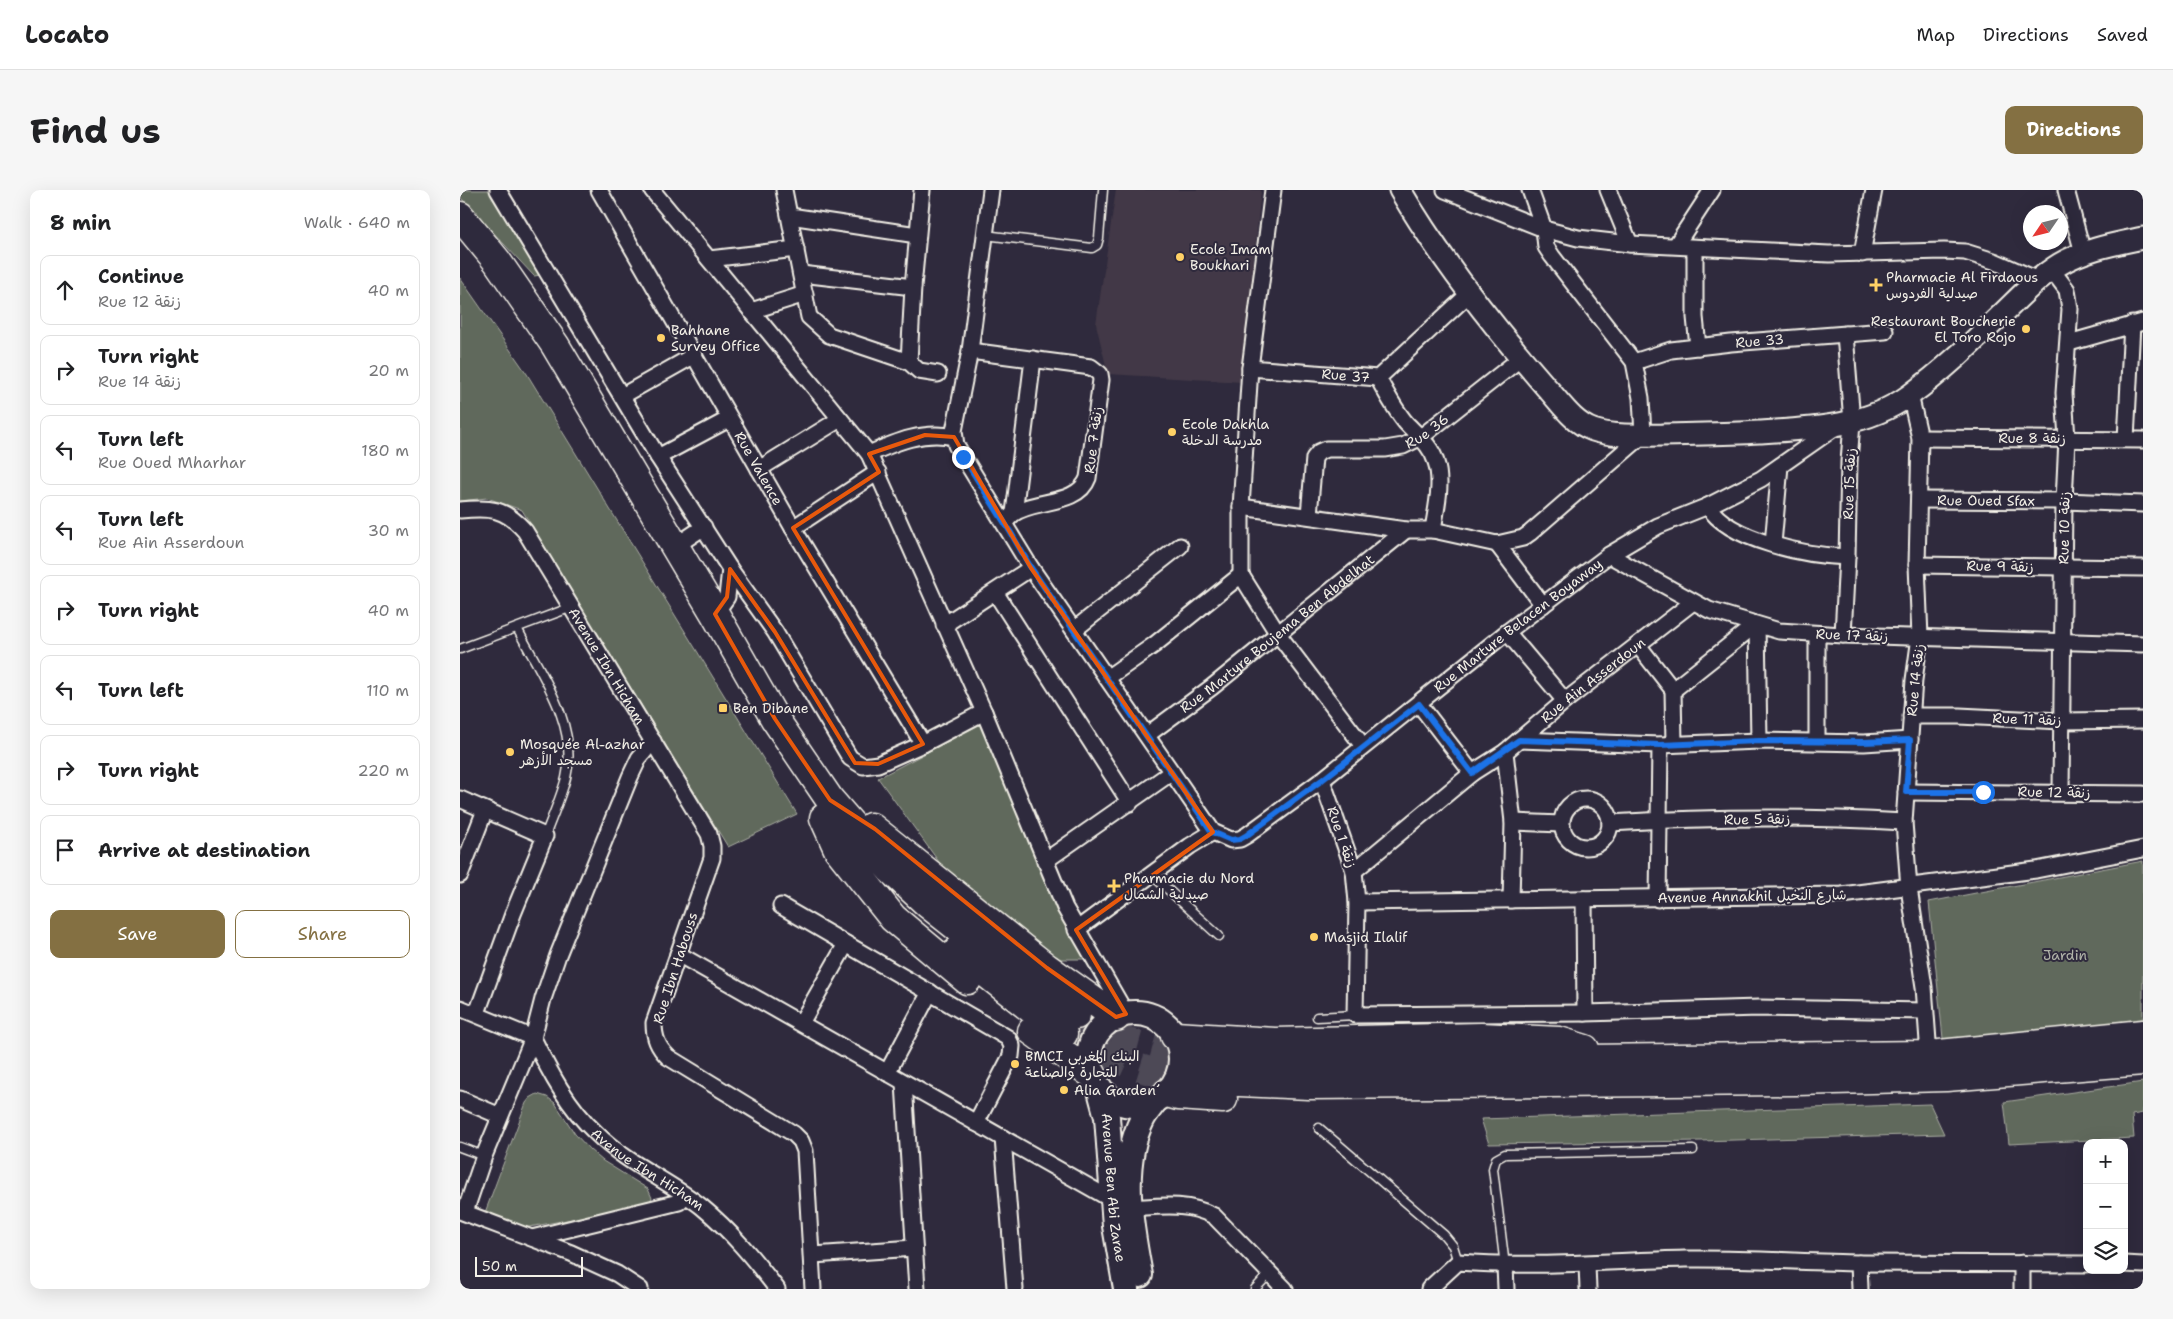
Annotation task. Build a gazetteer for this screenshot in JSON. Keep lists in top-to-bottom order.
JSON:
{
  "streets": {
    "main road": ["Avenue Ben Abi Zarae"],
    "street": [
      "Rue 33",
      "Rue 37",
      "Rue 36",
      "Rue 8 زنقة",
      "Rue 7 زنقة",
      "Rue Valence",
      "Rue 15 زنقة",
      "Rue Oued Sfax",
      "Rue 10 زنقة",
      "Rue 9 زنقة",
      "Rue Martyre Belacen Boyaway",
      "Rue Martyre Boujema Ben Abdelhat",
      "Rue 17 زنقة",
      "Avenue Ibn Hicham",
      "Rue Ain Asserdoun",
      "Rue 14 زنقة",
      "Rue 11 زنقة",
      "Rue 12 زنقة",
      "Rue 5 زنقة",
      "Rue 1 زنقة",
      "Avenue Annakhil شارع النخيل",
      "Rue Ibn Habouss"
    ]
  },
  "crossings": [
    ["Rue 33", "Rue 15 زنقة"],
    ["Rue 8 زنقة", "Rue 10 زنقة"],
    ["Rue 8 زنقة", "Rue 14 زنقة"],
    ["Rue 15 زنقة", "Rue Martyre Belacen Boyaway"],
    ["Rue 15 زنقة", "Rue 17 زنقة"],
    ["Rue Oued Sfax", "Rue 10 زنقة"],
    ["Rue Oued Sfax", "Rue 14 زنقة"],
    ["Rue 10 زنقة", "Rue 9 زنقة"],
    ["Rue 10 زنقة", "Rue 17 زنقة"],
    ["Rue 10 زنقة", "Rue 11 زنقة"],
    ["Rue 10 زنقة", "Rue 12 زنقة"],
    ["Rue 9 زنقة", "Rue 14 زنقة"],
    ["Rue Martyre Belacen Boyaway", "Rue 17 زنقة"],
    ["Rue Martyre Belacen Boyaway", "Rue 1 زنقة"],
    ["Rue 17 زنقة", "Rue Ain Asserdoun"],
    ["Rue 17 زنقة", "Rue 14 زنقة"],
    ["Avenue Ibn Hicham", "Rue Ibn Habouss"],
    ["Rue Ain Asserdoun", "Rue 1 زنقة"],
    ["Rue 14 زنقة", "Rue 11 زنقة"],
    ["Rue 14 زنقة", "Rue 12 زنقة"],
    ["Rue 14 زنقة", "Rue 5 زنقة"],
    ["Rue 14 زنقة", "Avenue Annakhil شارع النخيل"],
    ["Rue 1 زنقة", "Avenue Annakhil شارع النخيل"]
  ],
  "parks": ["Jardin"],
  "places": {
    "other": [
      "Ecole Imam Boukhari",
      "Restaurant Boucherie El Toro Rojo",
      "Bahhane Survey Office",
      "Ecole Dakhla مدرسة الدخلة",
      "Mosquée Al-azhar مسجد الأزهر",
      "Masjid Ilalif",
      "BMCI البنك المغربي للتجارة والصناعة",
      "Alia Garden´"
    ],
    "health": ["Pharmacie Al Firdaous صيدلية الفردوس", "Pharmacie du Nord صيدلية الشمال"],
    "transit": ["Ben Dibane"]
  },
  "scale_bar": "50 m",
  "north": "bottom left",
  "page": {
    "header": "Locato",
    "nav": ["Map", "Directions", "Saved"],
    "buttons": [
      "Directions",
      ["Save", "Share"]
    ],
    "title": "Find us",
    "heading": ["8 min", "Walk · 640 m"],
    "list": [
      ["Continue", "Rue 12 زنقة", "40 m"],
      ["Turn right", "Rue 14 زنقة", "20 m"],
      ["Turn left", "Rue Oued Mharhar", "180 m"],
      ["Turn left", "Rue Ain Asserdoun", "30 m"],
      ["Turn right", "40 m"],
      ["Turn left", "110 m"],
      ["Turn right", "220 m"],
      "Arrive at destination"
    ],
    "map_buttons": ["+", "−"],
    "scale": "50 m"
  }
}
